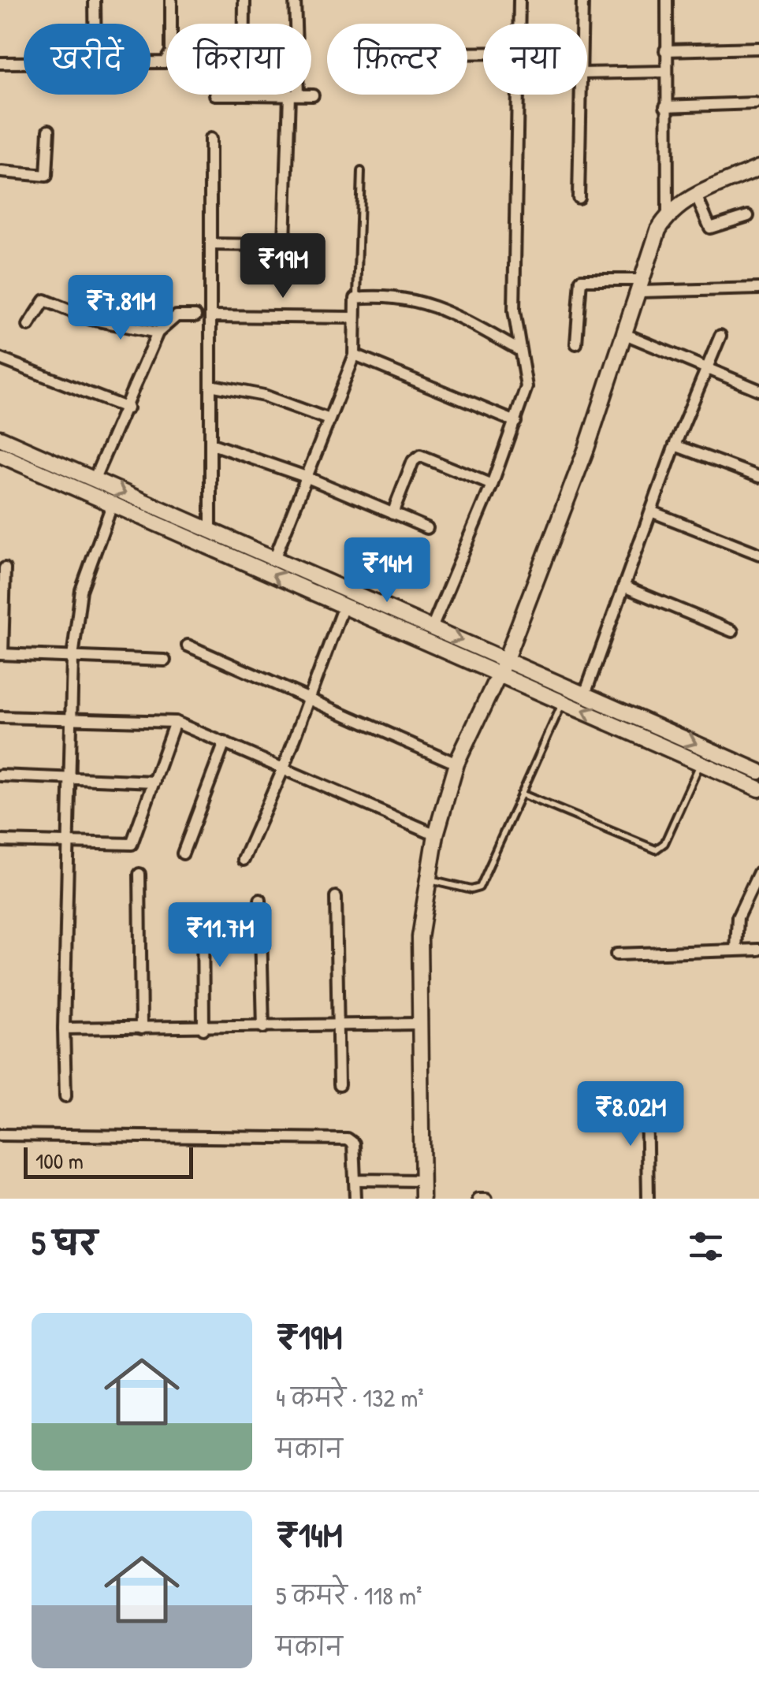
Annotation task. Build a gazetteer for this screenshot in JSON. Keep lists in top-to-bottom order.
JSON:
{
  "scale_bar": "100 m",
  "page": {
    "chip": [
      "खरीदें",
      "किराया",
      "फ़िल्टर",
      "नया"
    ],
    "price": [
      "₹19M",
      "₹7.81M",
      "₹14M",
      "₹11.7M",
      "₹8.02M"
    ],
    "scale": "100 m",
    "heading": "5 घर",
    "list": [
      {
        "name": "₹19M",
        "note": "4 कमरे · 132 m² · मकान"
      },
      {
        "name": "₹14M",
        "note": "5 कमरे · 118 m² · मकान"
      }
    ]
  }
}
